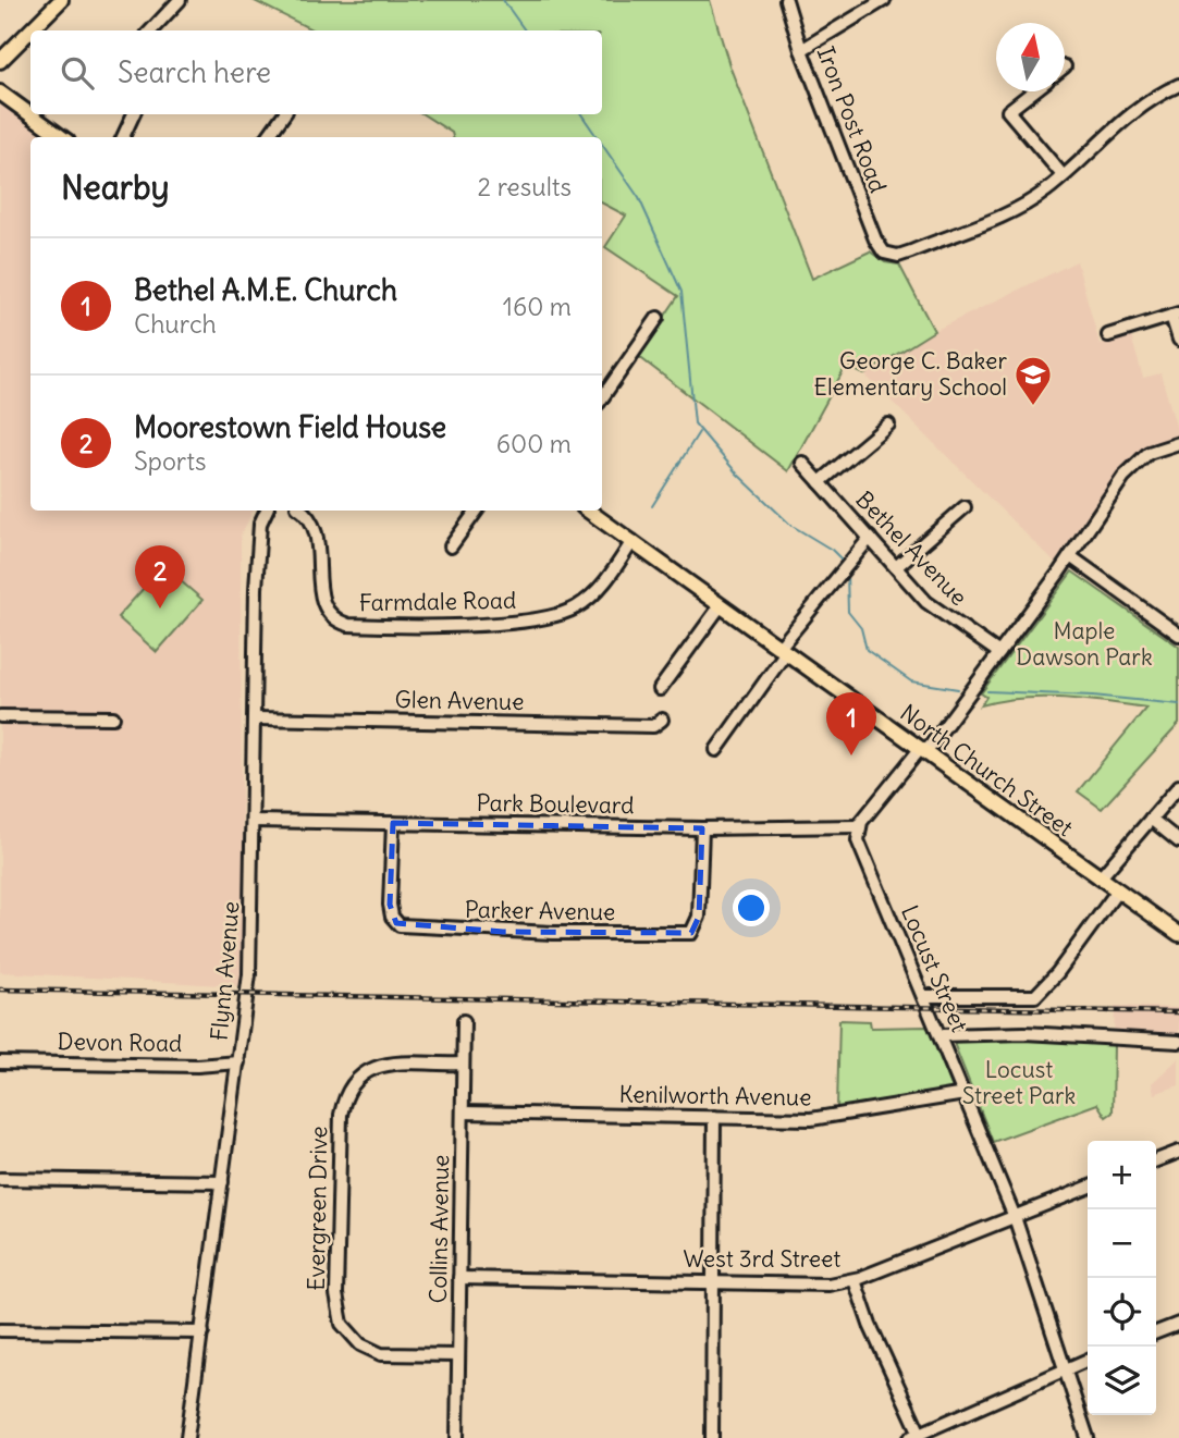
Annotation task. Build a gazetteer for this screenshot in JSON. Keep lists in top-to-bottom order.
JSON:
{
  "streets": {
    "main road": ["North Church Street"],
    "street": [
      "Iron Post Road",
      "Bethel Avenue",
      "Farmdale Road",
      "Glen Avenue",
      "Park Boulevard",
      "Parker Avenue",
      "Locust Street",
      "Flynn Avenue",
      "Devon Road",
      "Kenilworth Avenue",
      "Evergreen Drive",
      "Collins Avenue",
      "West 3rd Street"
    ]
  },
  "crossings": [
    ["Farmdale Road", "North Church Street"],
    ["Glen Avenue", "Flynn Avenue"],
    ["Park Boulevard", "Parker Avenue"],
    ["Park Boulevard", "Locust Street"],
    ["Park Boulevard", "Flynn Avenue"],
    ["Locust Street", "Kenilworth Avenue"],
    ["Locust Street", "West 3rd Street"],
    ["Flynn Avenue", "Devon Road"],
    ["Kenilworth Avenue", "Collins Avenue"],
    ["Evergreen Drive", "Collins Avenue"],
    ["Collins Avenue", "West 3rd Street"]
  ],
  "parks": ["Maple Dawson Park", "Locust Street Park"],
  "places": {
    "school or university": ["George C. Baker Elementary School"]
  },
  "north": "top",
  "page": {
    "search": "Search here",
    "heading": ["Nearby", "2 results"],
    "list": [
      {
        "mark": "1",
        "name": "Bethel A.M.E. Church",
        "note": "Church",
        "value": "160 m"
      },
      {
        "mark": "2",
        "name": "Moorestown Field House",
        "note": "Sports",
        "value": "600 m"
      }
    ],
    "pins": ["2", "1"],
    "map_buttons": ["+", "−"]
  }
}
